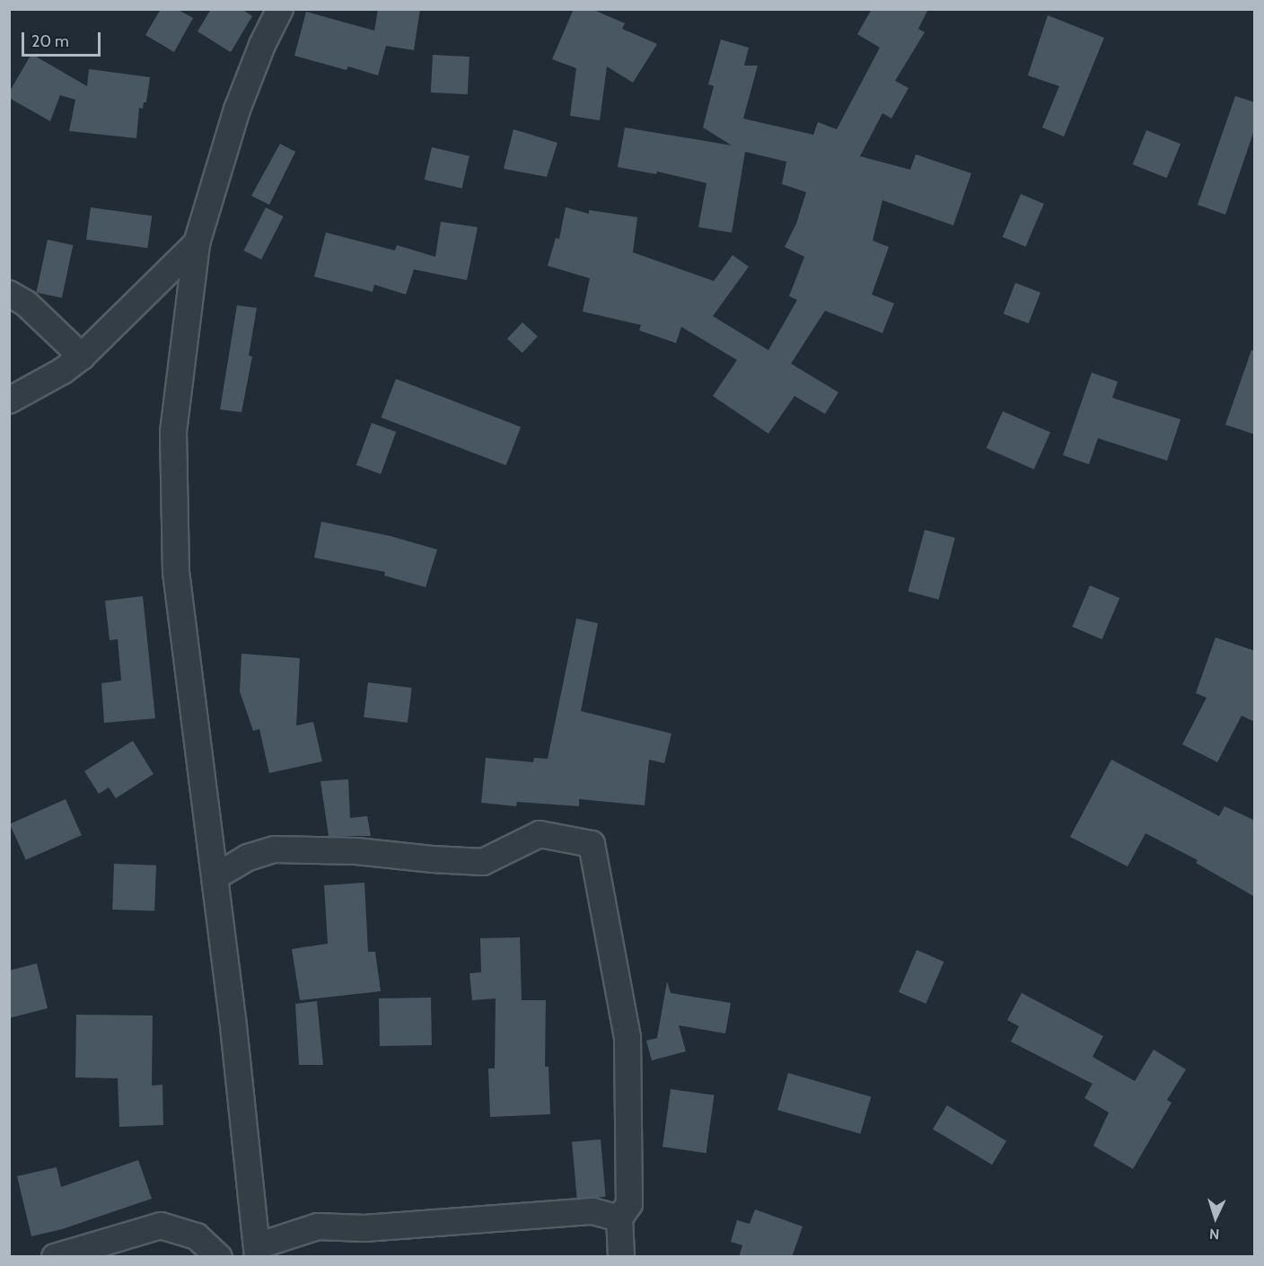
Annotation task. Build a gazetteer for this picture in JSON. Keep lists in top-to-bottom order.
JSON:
{
  "scale_bar": "20 m",
  "north": "bottom"
}
